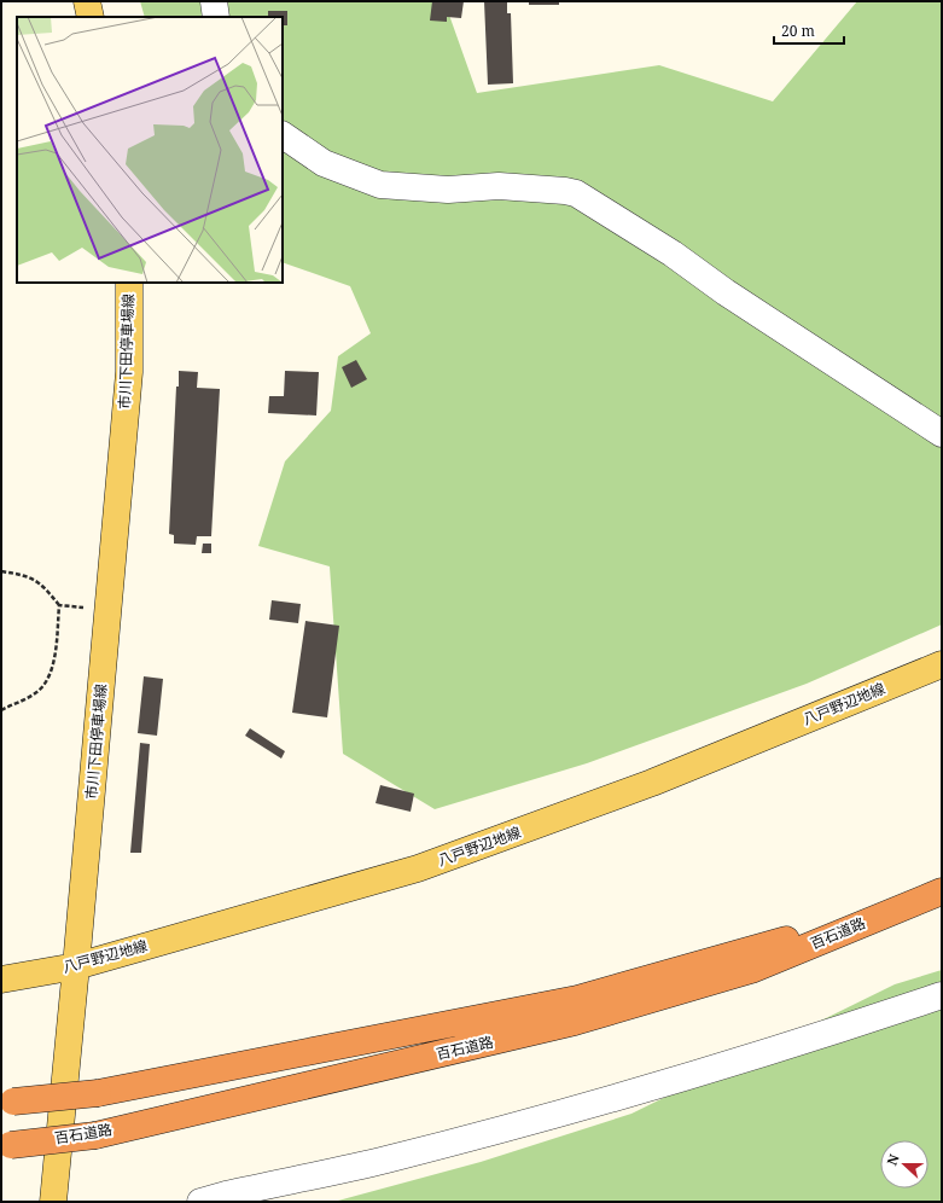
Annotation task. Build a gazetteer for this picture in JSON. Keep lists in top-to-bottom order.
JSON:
{
  "streets": {
    "highway": ["百石道路"],
    "main road": ["市川下田停車場線", "八戸野辺地線"]
  },
  "crossings": [
    ["市川下田停車場線", "八戸野辺地線"]
  ],
  "scale_bar": "20 m",
  "north": "left"
}
